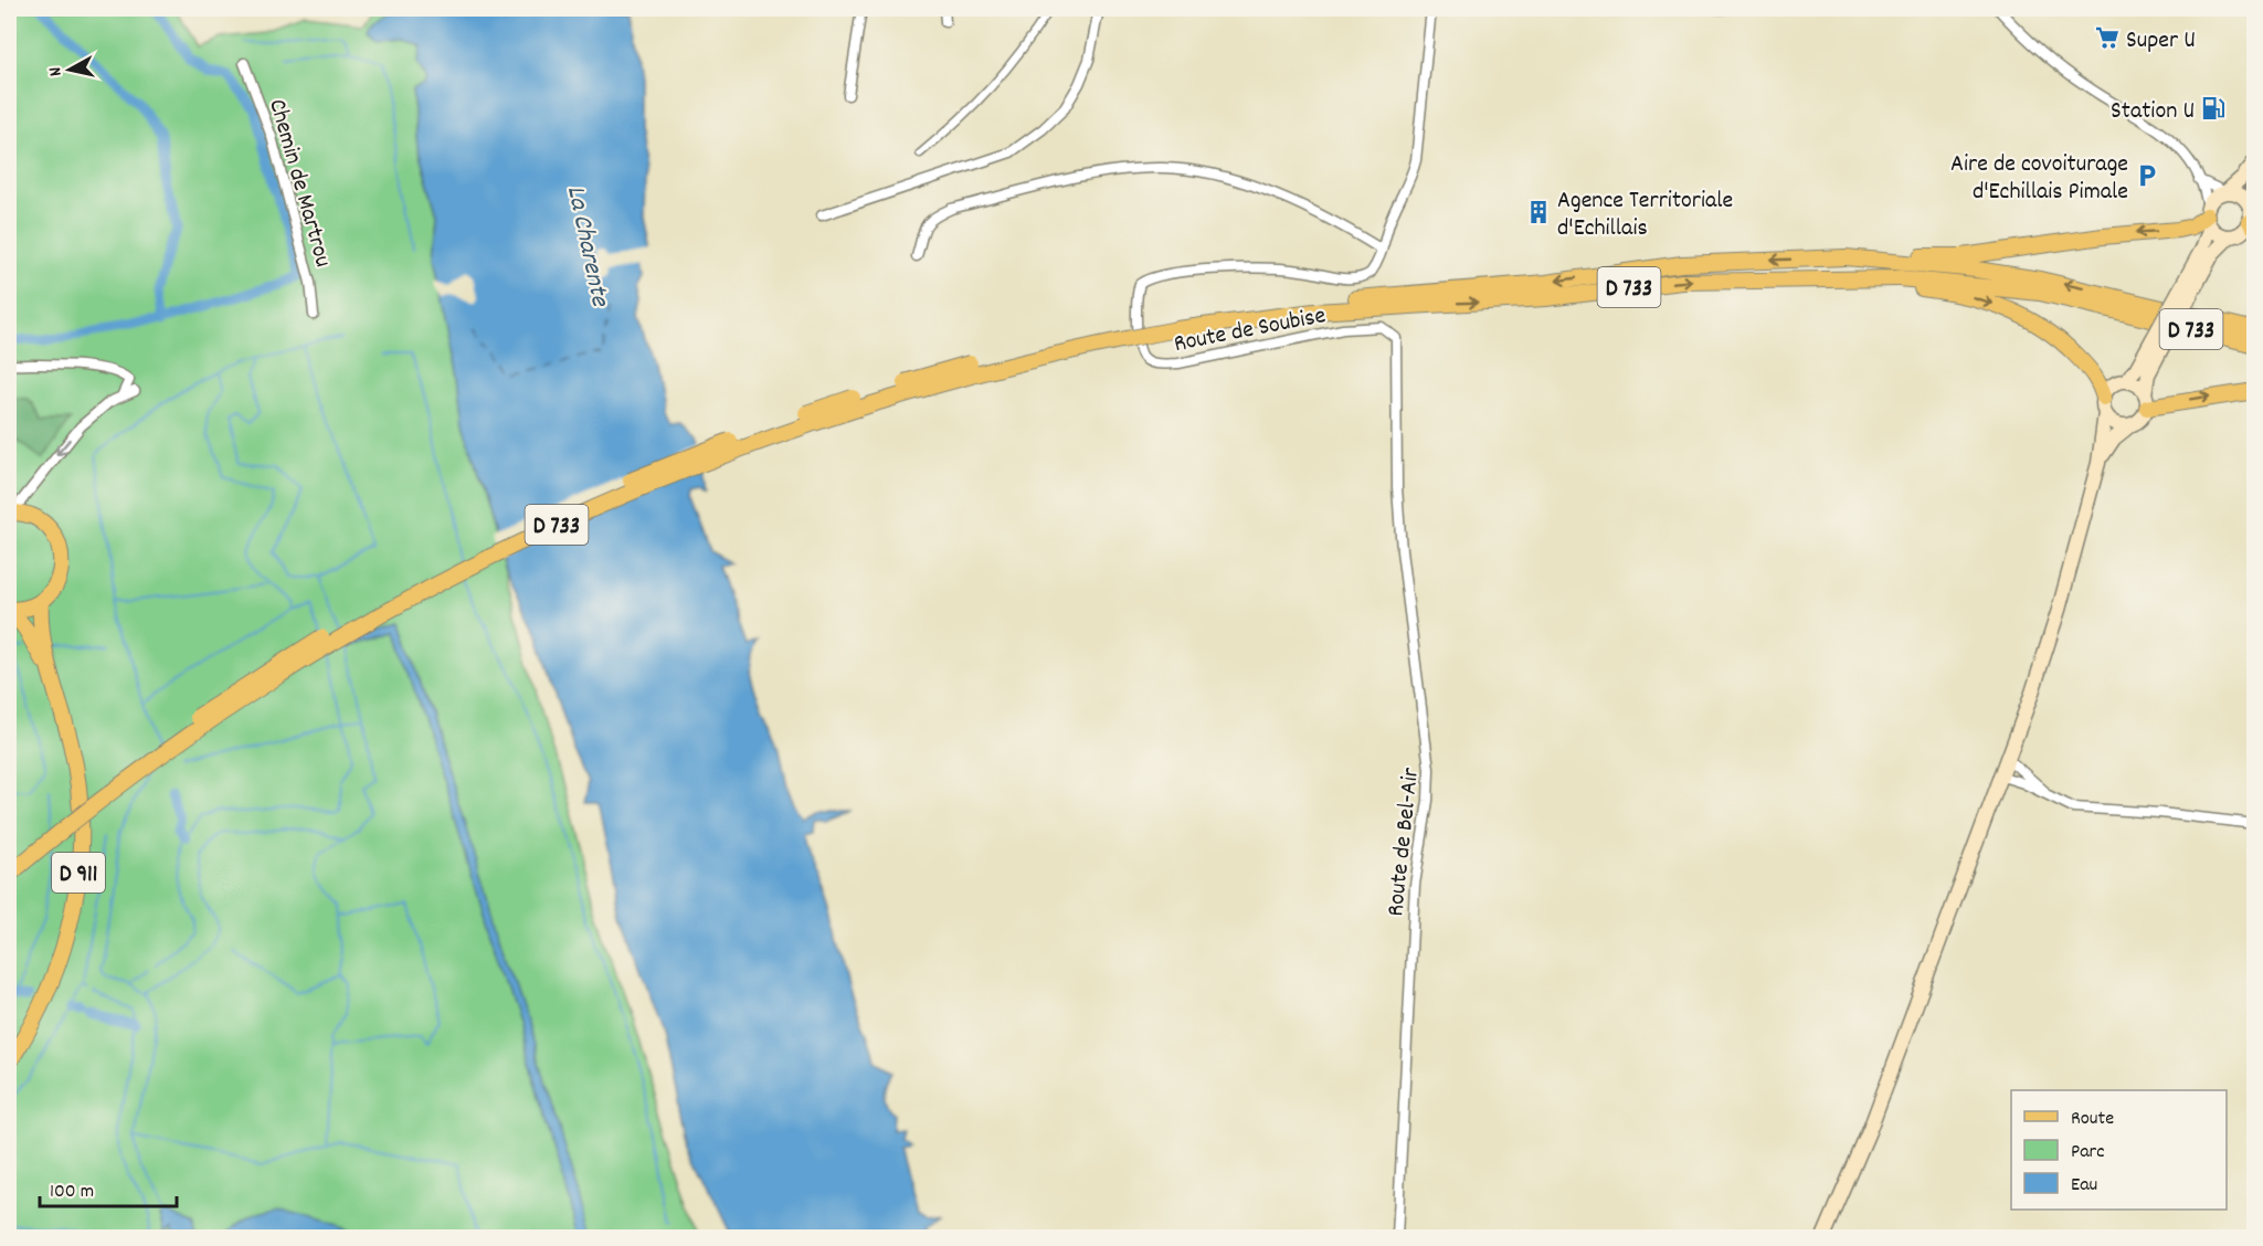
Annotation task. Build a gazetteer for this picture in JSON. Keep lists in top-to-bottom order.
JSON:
{
  "streets": {
    "main road": ["D 733", "D 911"],
    "street": ["Chemin de Martrou", "Route de Soubise", "Route de Bel-Air"]
  },
  "crossings": [
    ["Route de Soubise", "Route de Bel-Air"]
  ],
  "water": ["La Charente"],
  "places": {
    "supermarket": ["Super U"],
    "fuel station": ["Station U"],
    "parking": ["Aire de covoiturage d'Echillais Pimale"],
    "building": ["Agence Territoriale d'Echillais"]
  },
  "legend": ["Route", "Parc", "Eau"],
  "scale_bar": "100 m",
  "north": "left"
}
